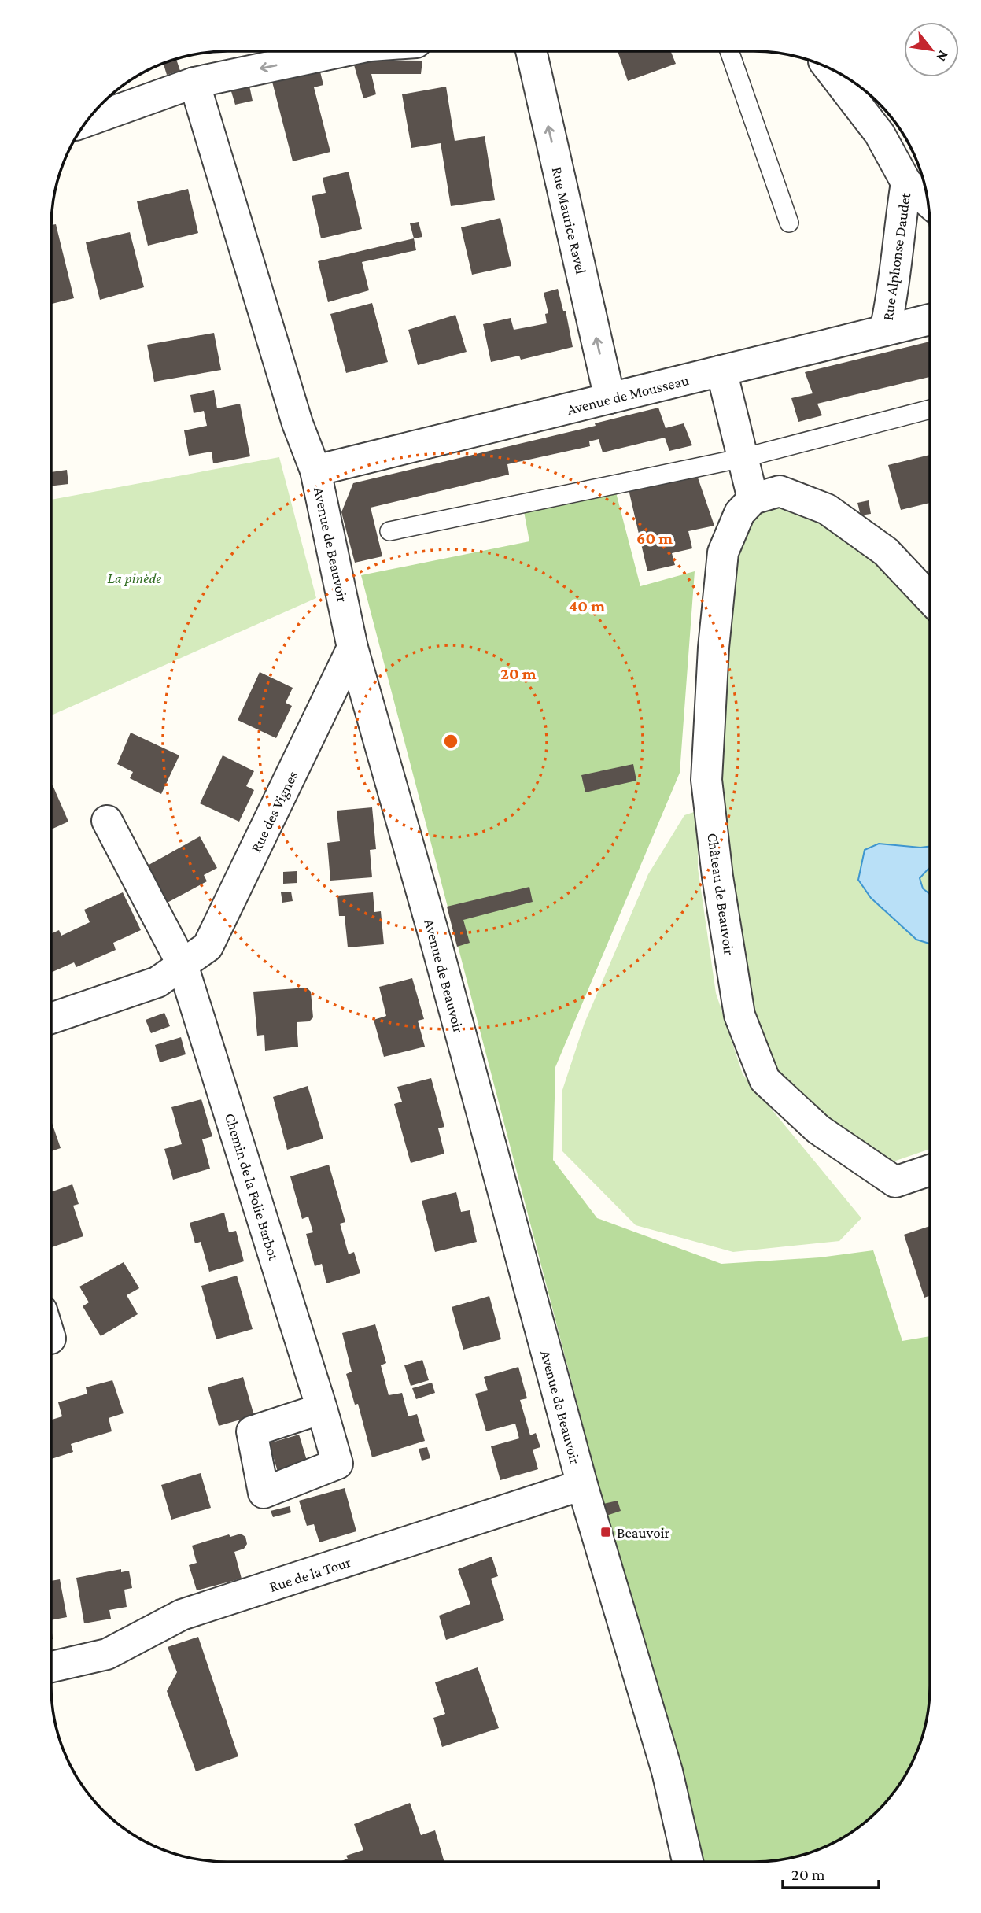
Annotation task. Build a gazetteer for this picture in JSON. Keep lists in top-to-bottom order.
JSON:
{
  "streets": {
    "street": [
      "Rue Maurice Ravel",
      "Rue Alphonse Daudet",
      "Avenue de Mousseau",
      "Avenue de Beauvoir",
      "Rue des Vignes",
      "Château de Beauvoir",
      "Chemin de la Folie Barbot",
      "Rue de la Tour"
    ]
  },
  "crossings": [
    ["Rue Maurice Ravel", "Avenue de Mousseau"],
    ["Rue Alphonse Daudet", "Avenue de Mousseau"],
    ["Avenue de Mousseau", "Avenue de Beauvoir"],
    ["Avenue de Beauvoir", "Rue des Vignes"],
    ["Avenue de Beauvoir", "Rue de la Tour"],
    ["Rue des Vignes", "Chemin de la Folie Barbot"]
  ],
  "one_way": ["Rue Maurice Ravel"],
  "parks": ["La pinède"],
  "places": {
    "transit": ["Beauvoir"]
  },
  "scale_bar": "20 m",
  "north": "bottom right",
  "rings": ["60 m", "40 m", "20 m"]
}
